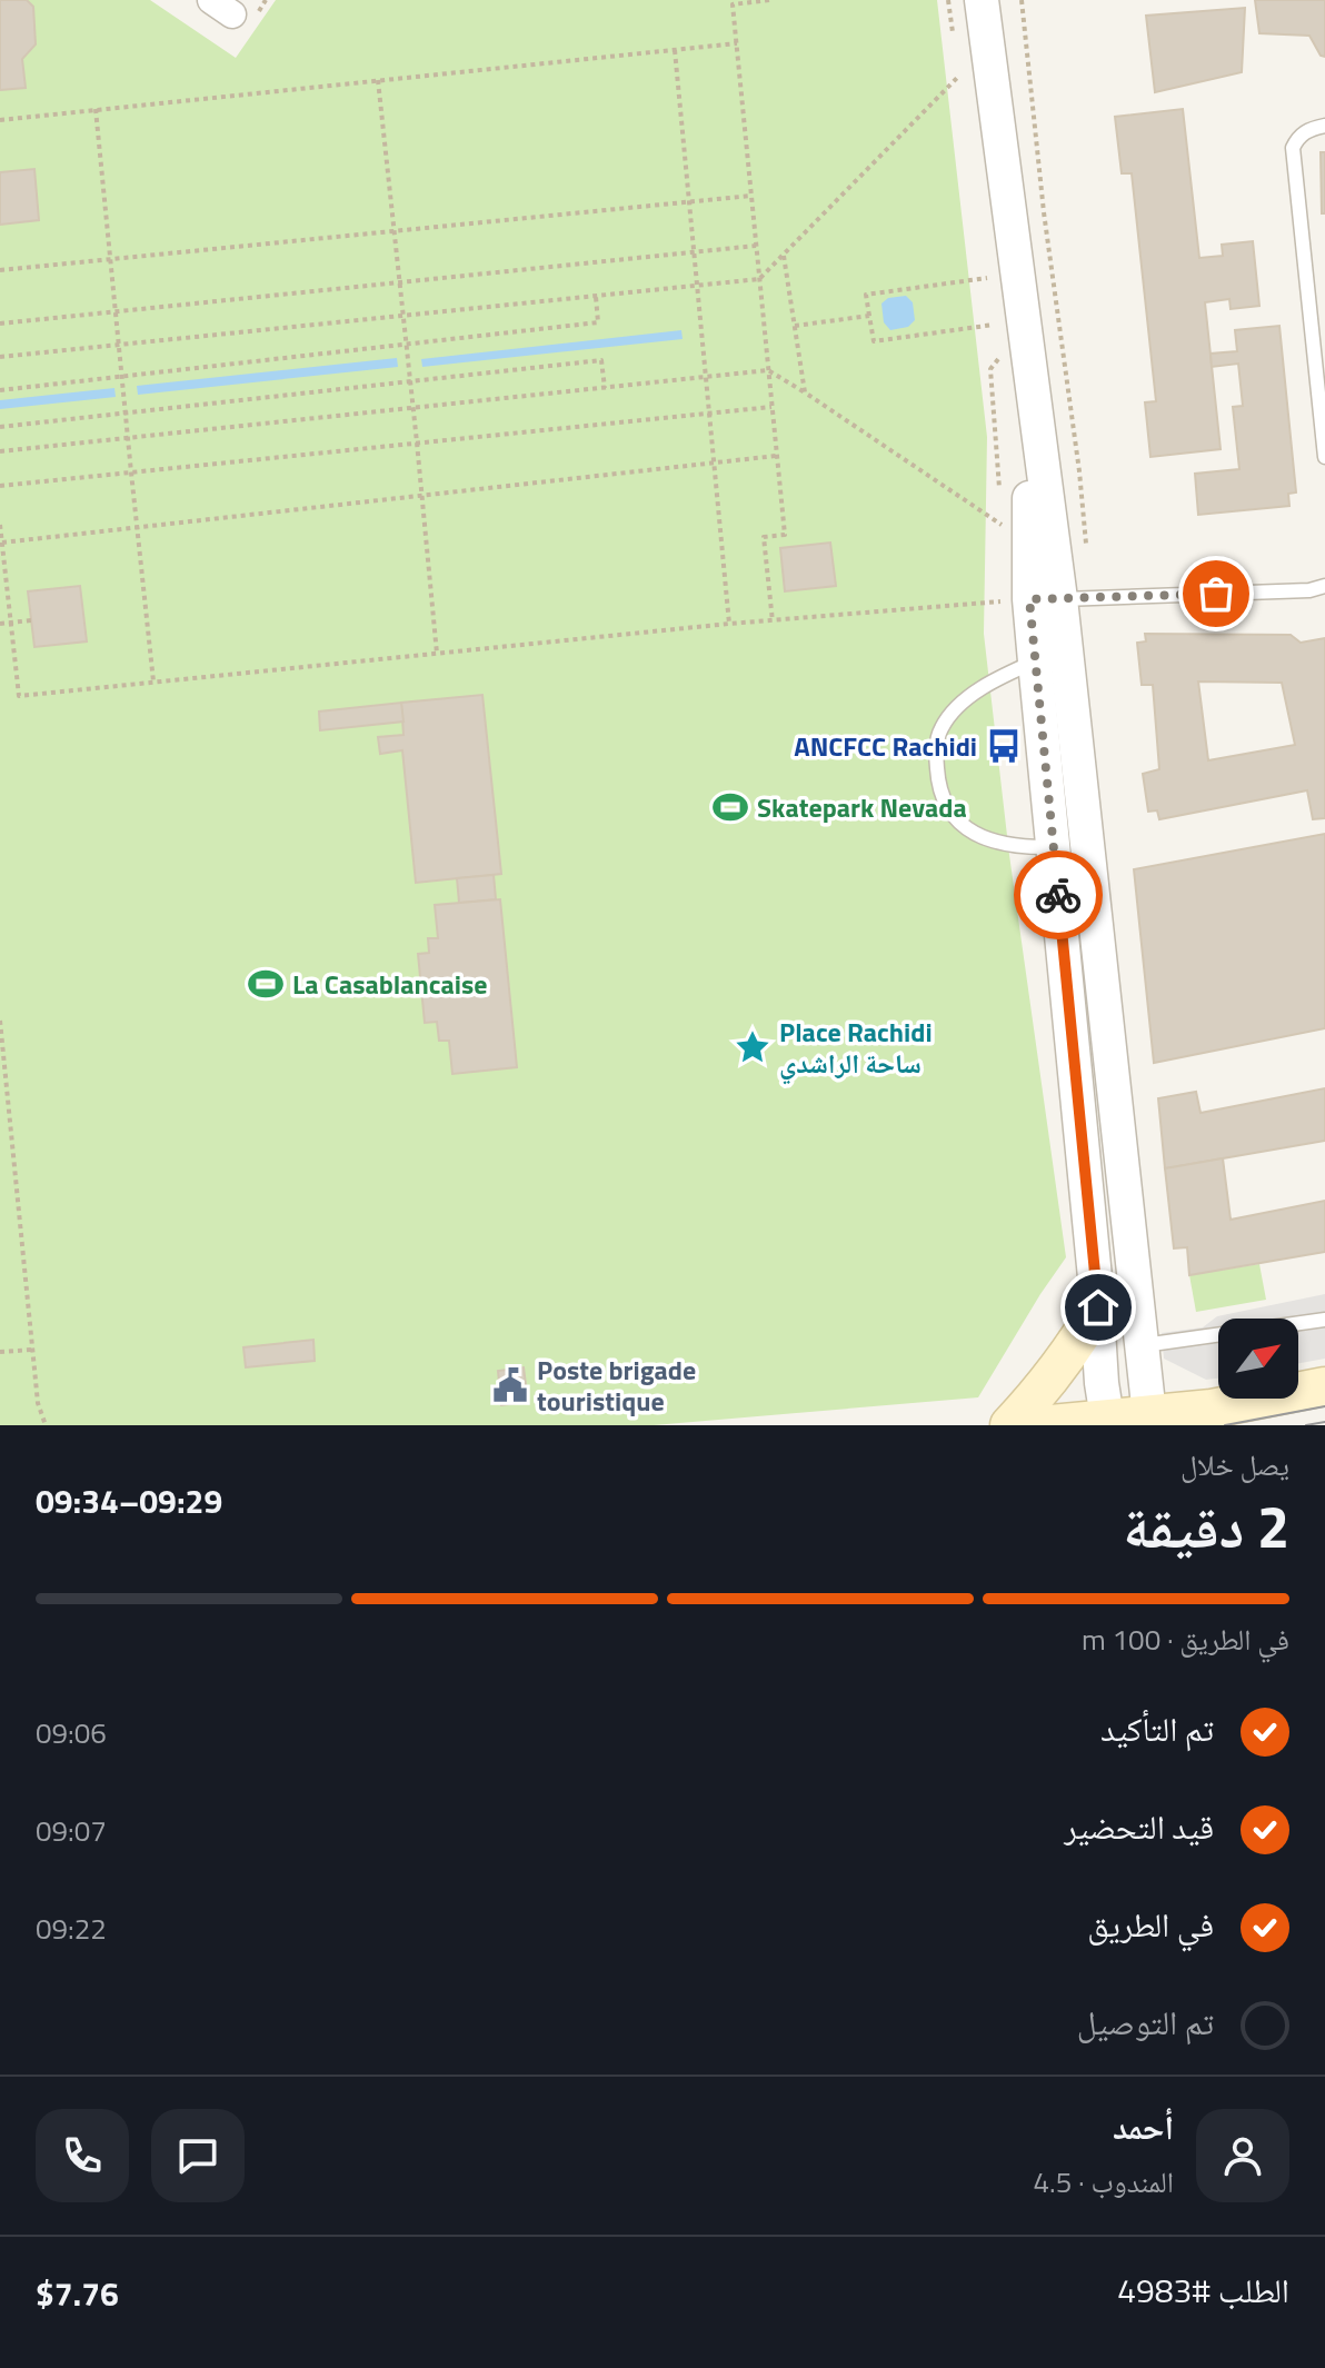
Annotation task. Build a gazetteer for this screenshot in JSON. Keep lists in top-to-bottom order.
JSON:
{
  "places": {
    "bus stop": ["ANCFCC Rachidi"],
    "sports": ["Skatepark Nevada", "La Casablancaise"],
    "place": ["Place Rachidi ساحة الراشدي"],
    "public building": ["Poste brigade touristique"]
  },
  "north": "top right",
  "page": {
    "heading": ["2 دقيقة", "يصل خلال", "09:29–09:34"],
    "panel": [
      "أحمد",
      "المندوب · 4.5",
      "الطلب #4983",
      "$7.76"
    ],
    "bar": "في الطريق · 100 m",
    "list": [
      ["تم التأكيد", "09:06"],
      ["قيد التحضير", "09:07"],
      ["في الطريق", "09:22"],
      "تم التوصيل"
    ]
  }
}
